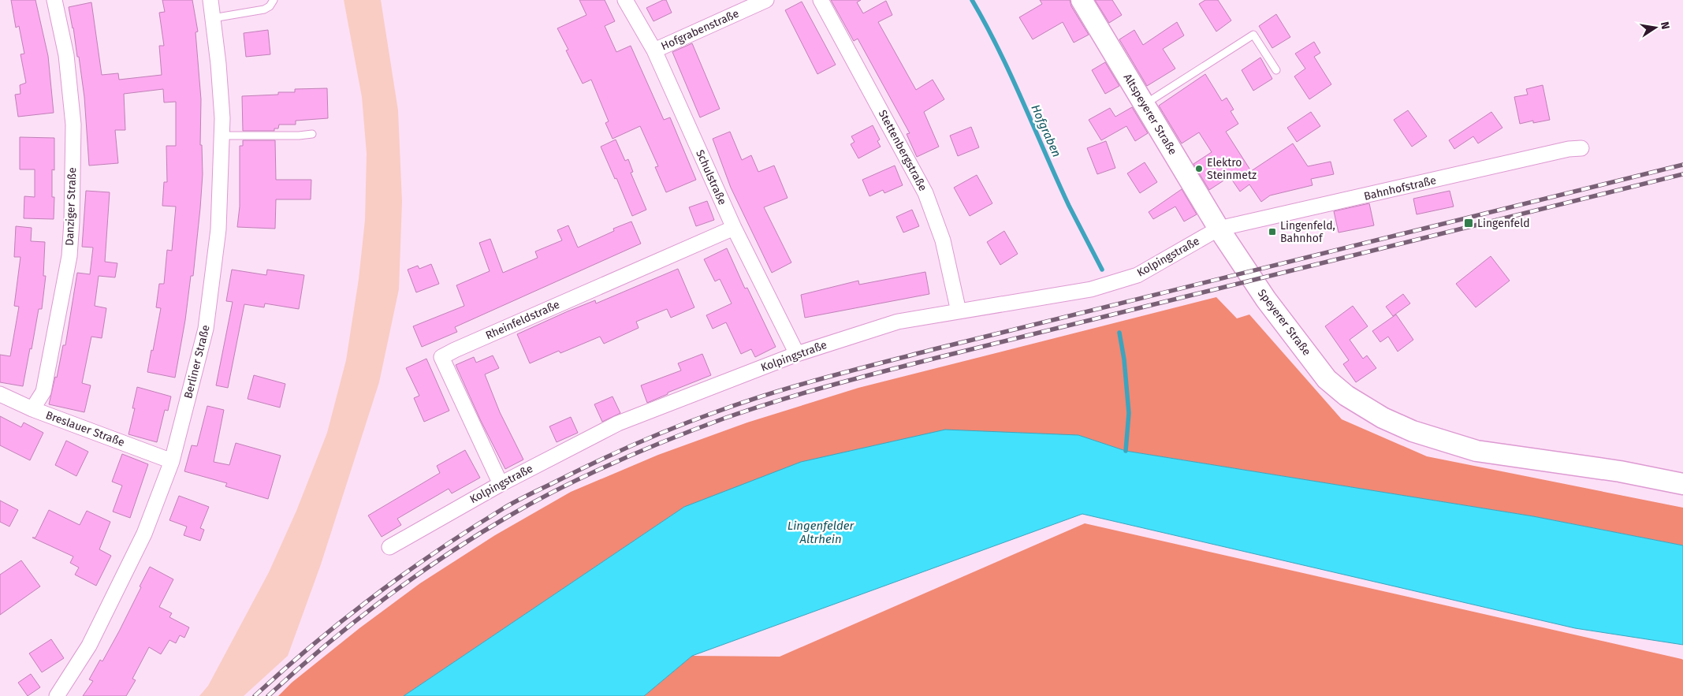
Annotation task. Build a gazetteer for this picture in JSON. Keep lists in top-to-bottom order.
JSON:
{
  "streets": {
    "main road": ["Altspeyerer Straße", "Speyerer Straße"],
    "street": [
      "Hofgrabenstraße",
      "Stettenbergstraße",
      "Schulstraße",
      "Bahnhofstraße",
      "Danziger Straße",
      "Kolpingstraße",
      "Rheinfeldstraße",
      "Berliner Straße",
      "Breslauer Straße"
    ]
  },
  "crossings": [
    ["Hofgrabenstraße", "Schulstraße"],
    ["Altspeyerer Straße", "Bahnhofstraße"],
    ["Altspeyerer Straße", "Kolpingstraße"],
    ["Altspeyerer Straße", "Speyerer Straße"],
    ["Stettenbergstraße", "Kolpingstraße"],
    ["Schulstraße", "Kolpingstraße"],
    ["Schulstraße", "Rheinfeldstraße"],
    ["Bahnhofstraße", "Kolpingstraße"],
    ["Bahnhofstraße", "Speyerer Straße"],
    ["Danziger Straße", "Breslauer Straße"],
    ["Kolpingstraße", "Rheinfeldstraße"],
    ["Kolpingstraße", "Speyerer Straße"],
    ["Berliner Straße", "Breslauer Straße"]
  ],
  "water": ["Hofgraben", "Lingenfelder Altrhein"],
  "places": {
    "other": ["Elektro Steinmetz"],
    "transit": ["Lingenfeld", "Lingenfeld, Bahnhof"]
  },
  "north": "right"
}
